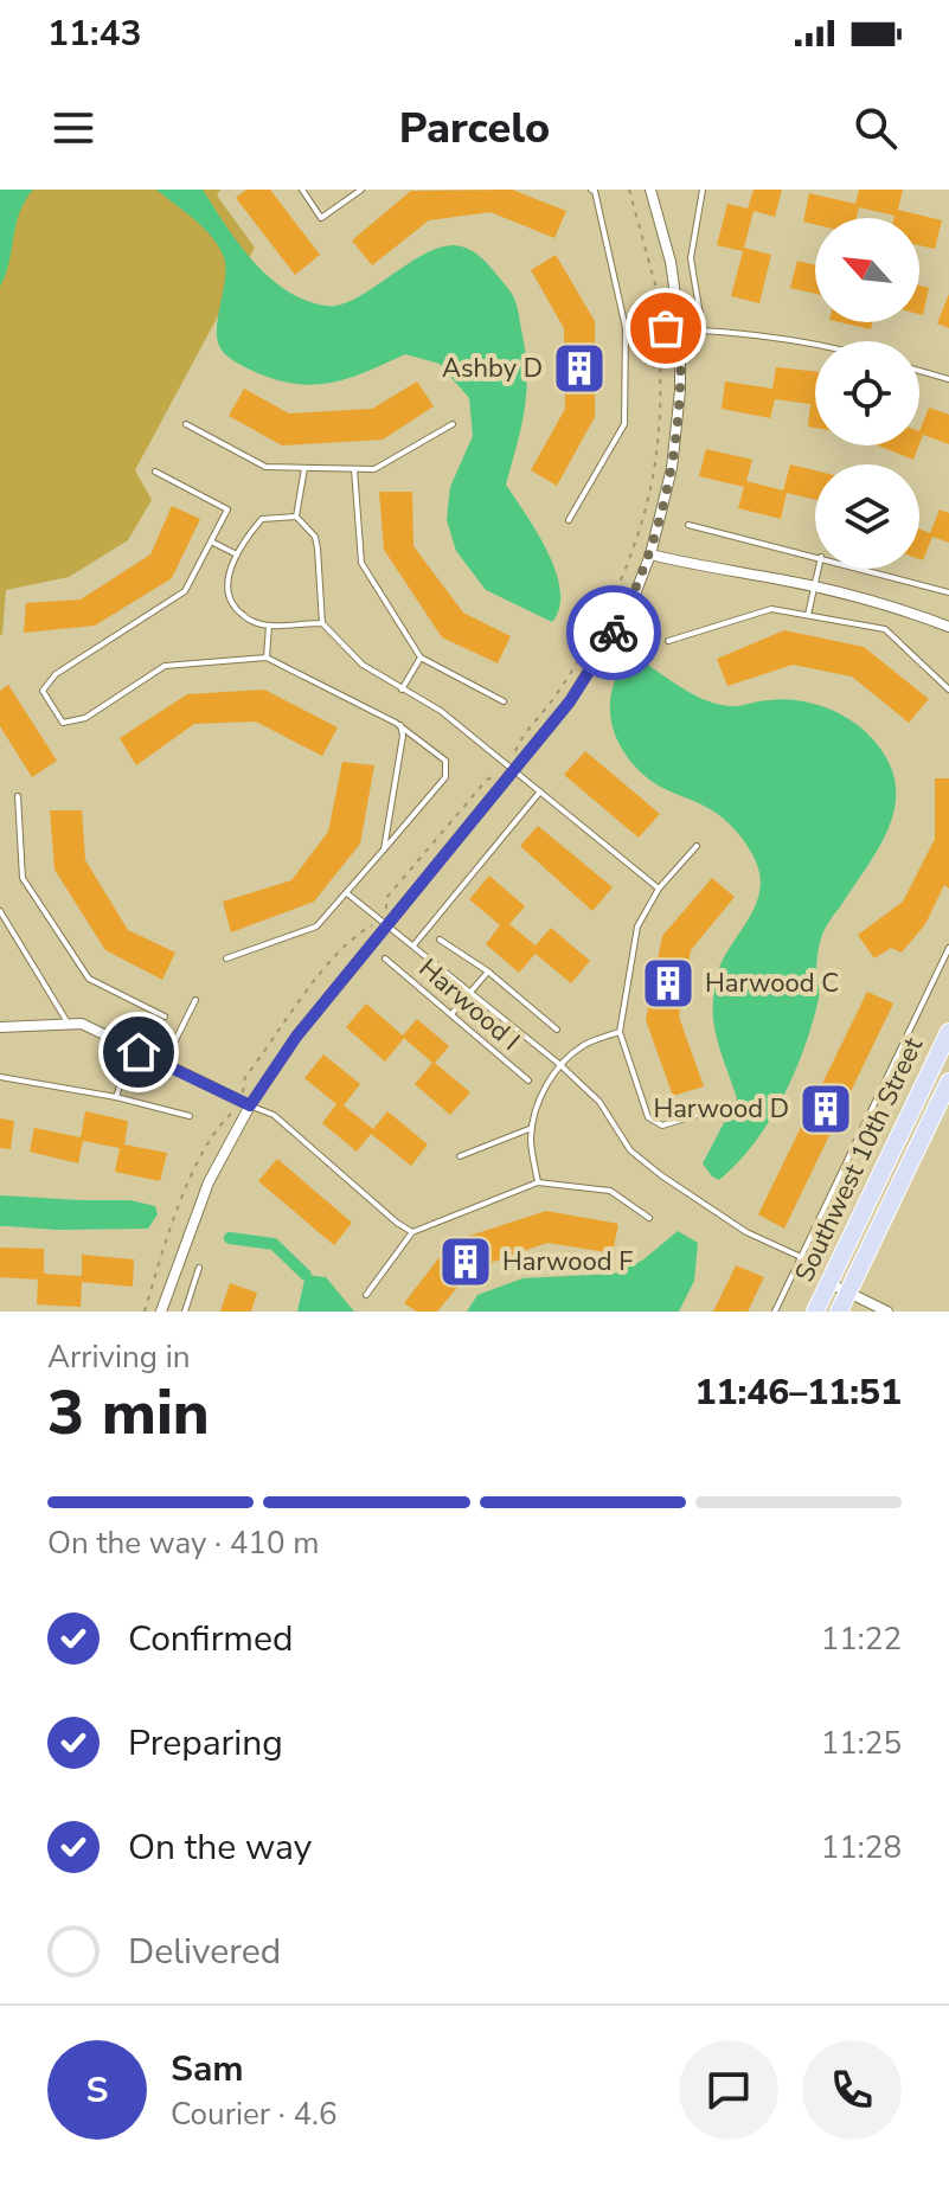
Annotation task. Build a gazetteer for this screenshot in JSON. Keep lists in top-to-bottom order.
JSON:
{
  "streets": {
    "main road": ["Southwest 10th Street"],
    "lane": ["Harwood I"]
  },
  "places": {
    "building": [
      "Ashby D",
      "Harwood C",
      "Harwood D",
      "Harwood F"
    ]
  },
  "north": "top left",
  "page": {
    "status": "11:43",
    "header": "Parcelo",
    "heading": ["3 min", "Arriving in", "11:46–11:51"],
    "panel": ["Sam", "Courier · 4.6"],
    "bar": "On the way · 410 m",
    "list": [
      ["Confirmed", "11:22"],
      ["Preparing", "11:25"],
      ["On the way", "11:28"],
      "Delivered"
    ],
    "round": "S"
  }
}
